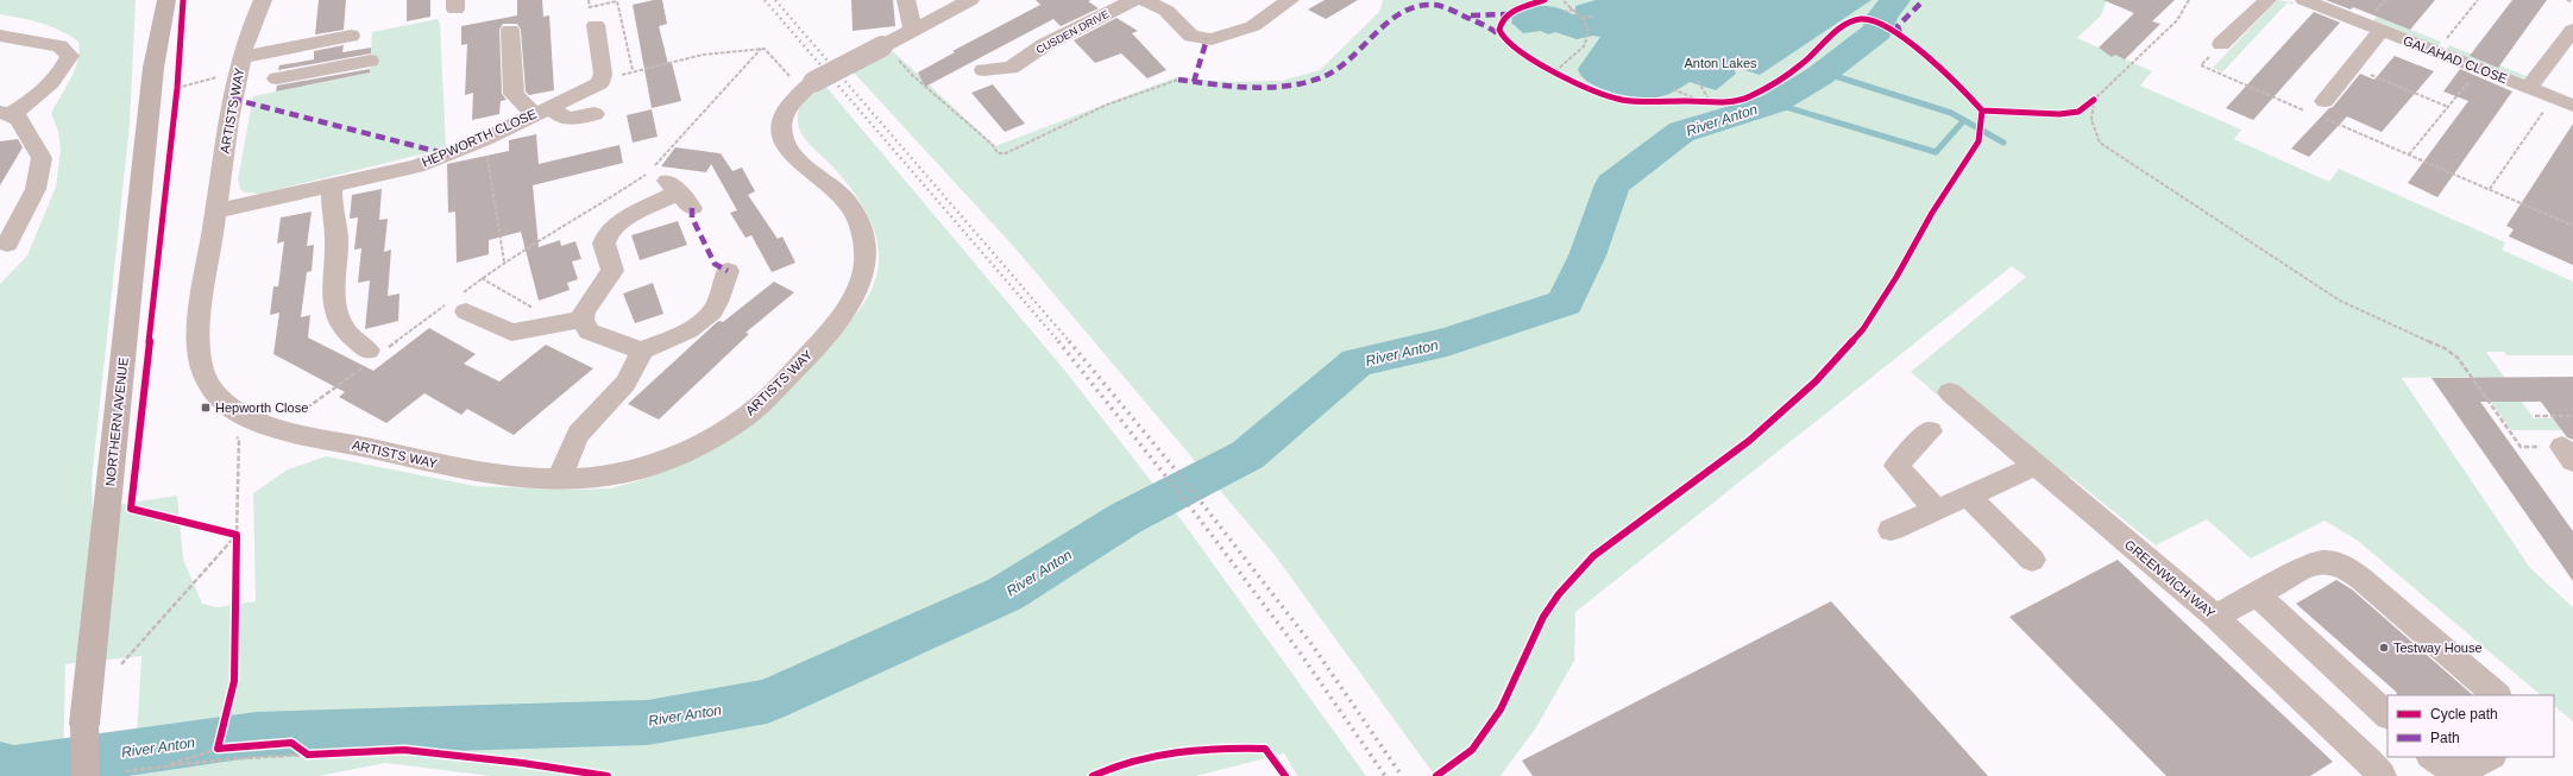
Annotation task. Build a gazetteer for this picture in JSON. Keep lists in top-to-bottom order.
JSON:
{
  "streets": {
    "main road": ["NORTHERN AVENUE"],
    "street": [
      "CUSDEN DRIVE",
      "GALAHAD CLOSE",
      "ARTISTS WAY",
      "HEPWORTH CLOSE",
      "GREENWICH WAY"
    ]
  },
  "crossings": [
    ["ARTISTS WAY", "HEPWORTH CLOSE"]
  ],
  "water": ["River Anton"],
  "parks": ["Anton Lakes"],
  "places": {
    "transit": ["Hepworth Close"],
    "other": ["Testway House"]
  },
  "legend": ["Cycle path", "Path"]
}
